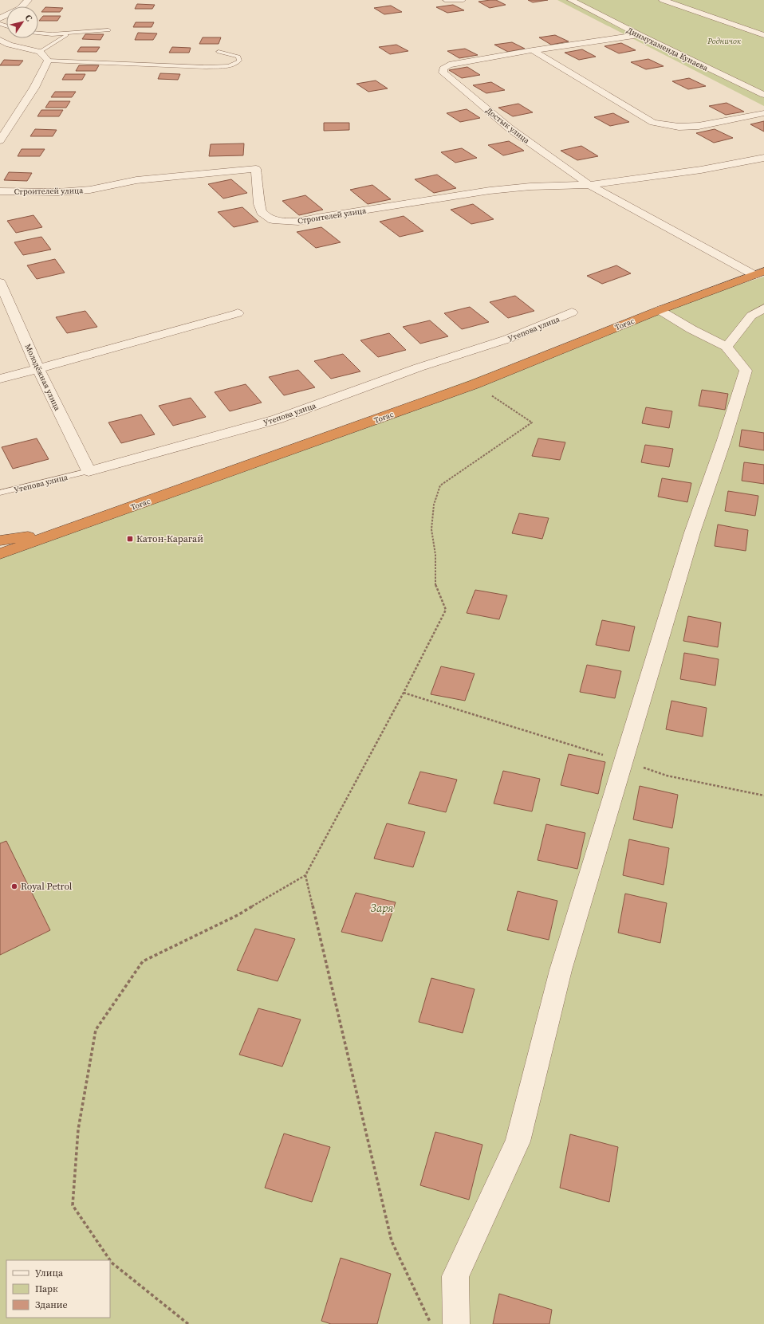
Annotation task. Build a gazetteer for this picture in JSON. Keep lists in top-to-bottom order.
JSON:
{
  "streets": {
    "highway": ["Тоғас"],
    "street": [
      "Динмухаменда Кунаева",
      "Достык улица",
      "Строителей улица",
      "Утепова улица",
      "Молодёжная улица"
    ]
  },
  "crossings": [
    ["Динмухаменда Кунаева", "Достык улица"],
    ["Достык улица", "Строителей улица"],
    ["Достык улица", "Тоғас"],
    ["Утепова улица", "Молодёжная улица"]
  ],
  "parks": ["Родничок", "Заря"],
  "places": {
    "transit": ["Катон-Карагай"],
    "other": ["Royal Petrol"]
  },
  "legend": ["Улица", "Парк", "Здание"],
  "north": "top right"
}
